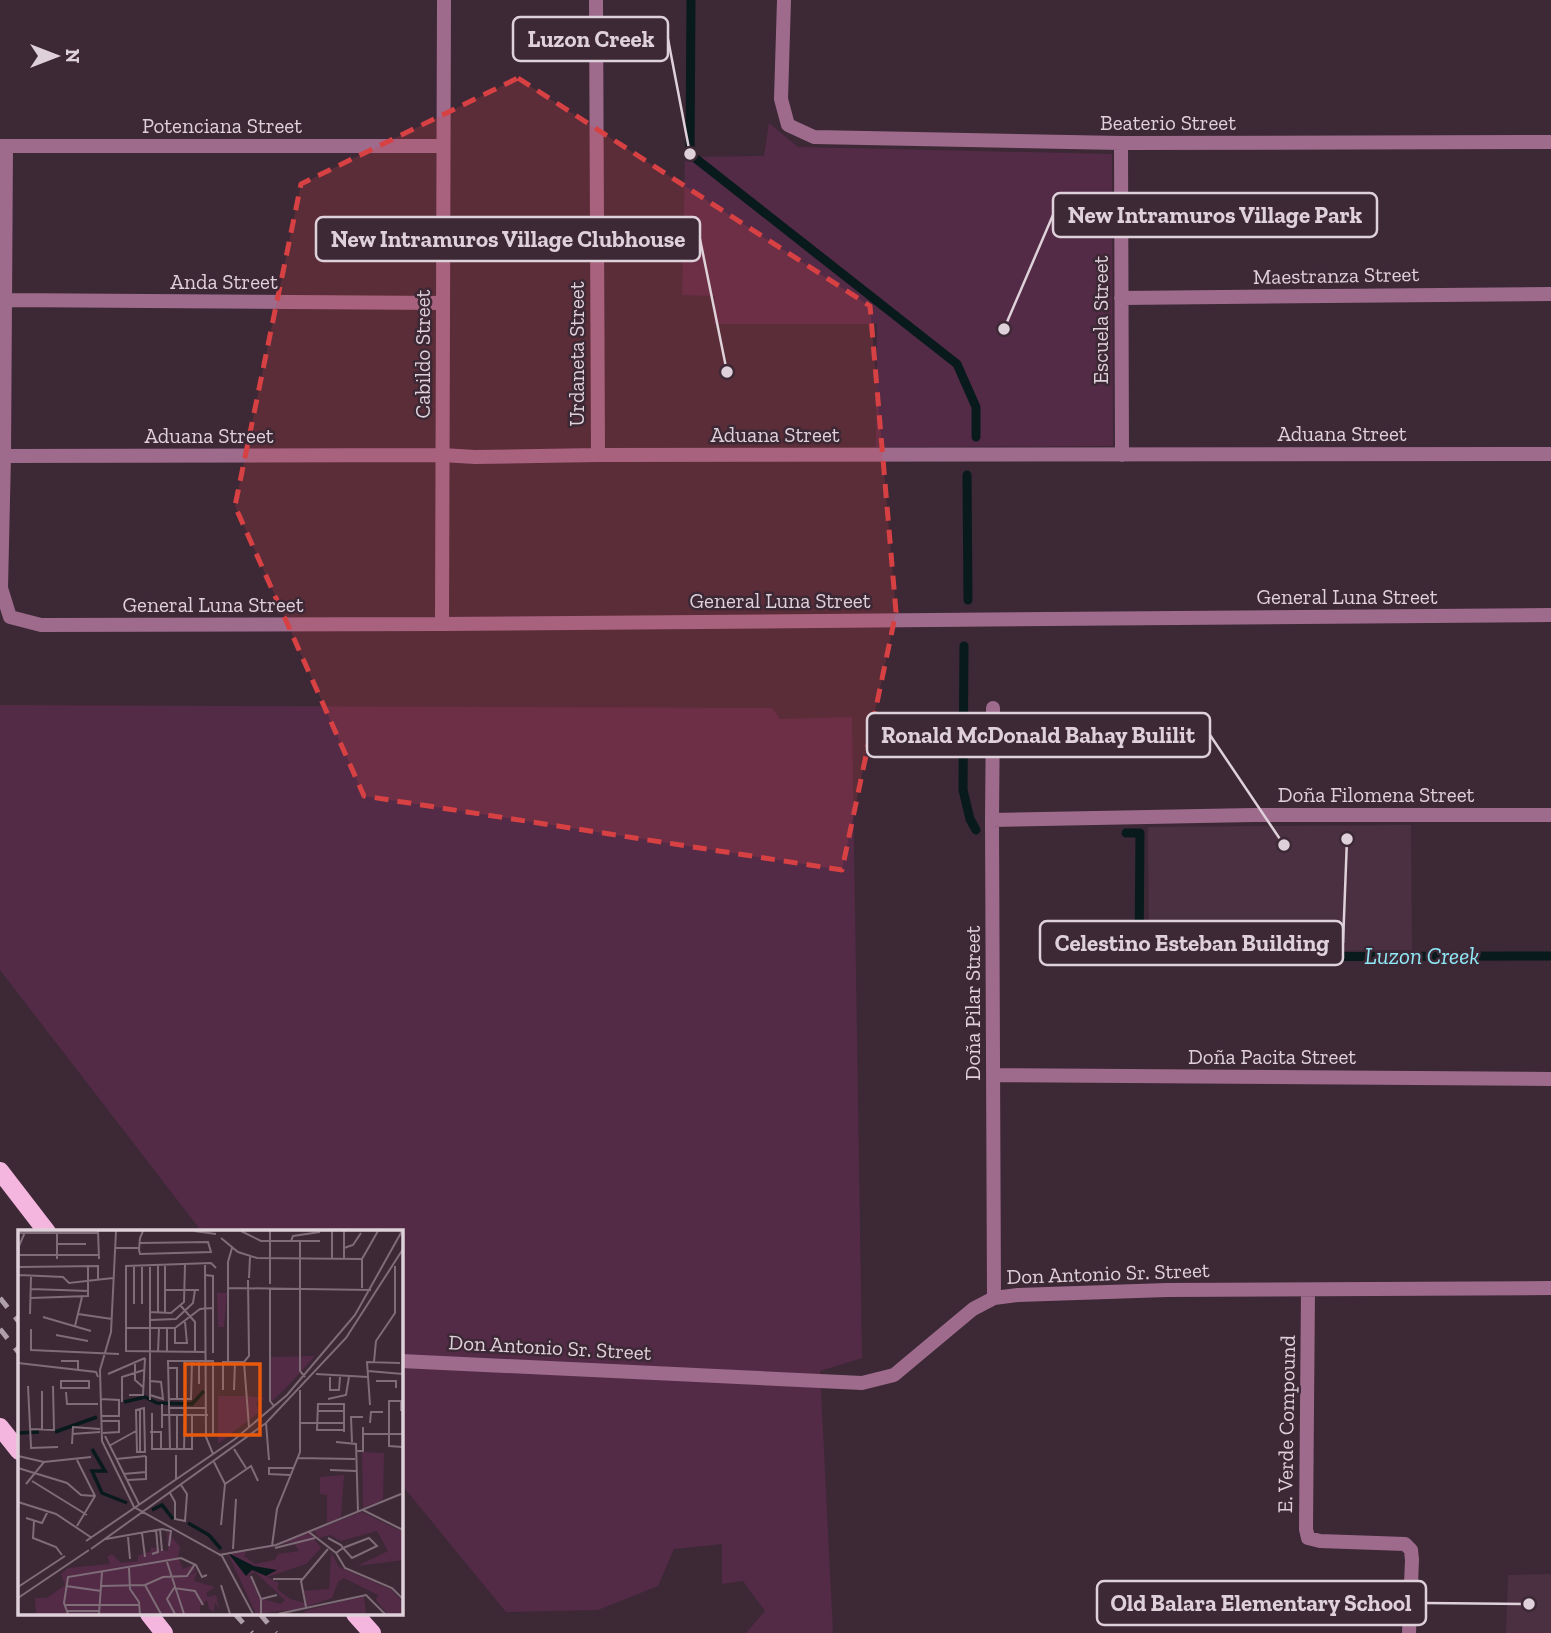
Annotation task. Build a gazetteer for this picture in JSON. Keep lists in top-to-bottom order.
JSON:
{
  "streets": {
    "street": [
      "Beaterio Street",
      "Potenciana Street",
      "Maestranza Street",
      "Anda Street",
      "Escuela Street",
      "Cabildo Street",
      "Urdaneta Street",
      "Aduana Street",
      "General Luna Street",
      "Doña Filomena Street",
      "Doña Pilar Street",
      "Doña Pacita Street",
      "Don Antonio Sr. Street",
      "E. Verde Compound"
    ]
  },
  "crossings": [
    ["Beaterio Street", "Escuela Street"],
    ["Potenciana Street", "Cabildo Street"],
    ["Maestranza Street", "Escuela Street"],
    ["Anda Street", "Cabildo Street"],
    ["Escuela Street", "Aduana Street"],
    ["Cabildo Street", "Aduana Street"],
    ["Cabildo Street", "General Luna Street"],
    ["Urdaneta Street", "Aduana Street"],
    ["Aduana Street", "General Luna Street"],
    ["Doña Filomena Street", "Doña Pilar Street"],
    ["Doña Pilar Street", "Doña Pacita Street"],
    ["Doña Pilar Street", "Don Antonio Sr. Street"],
    ["Don Antonio Sr. Street", "E. Verde Compound"]
  ],
  "water": ["Luzon Creek"],
  "places": [
    "Luzon Creek",
    "New Intramuros Village Park",
    "New Intramuros Village Clubhouse",
    "Celestino Esteban Building",
    "Ronald McDonald Bahay Bulilit",
    "Old Balara Elementary School"
  ],
  "north": "right"
}
